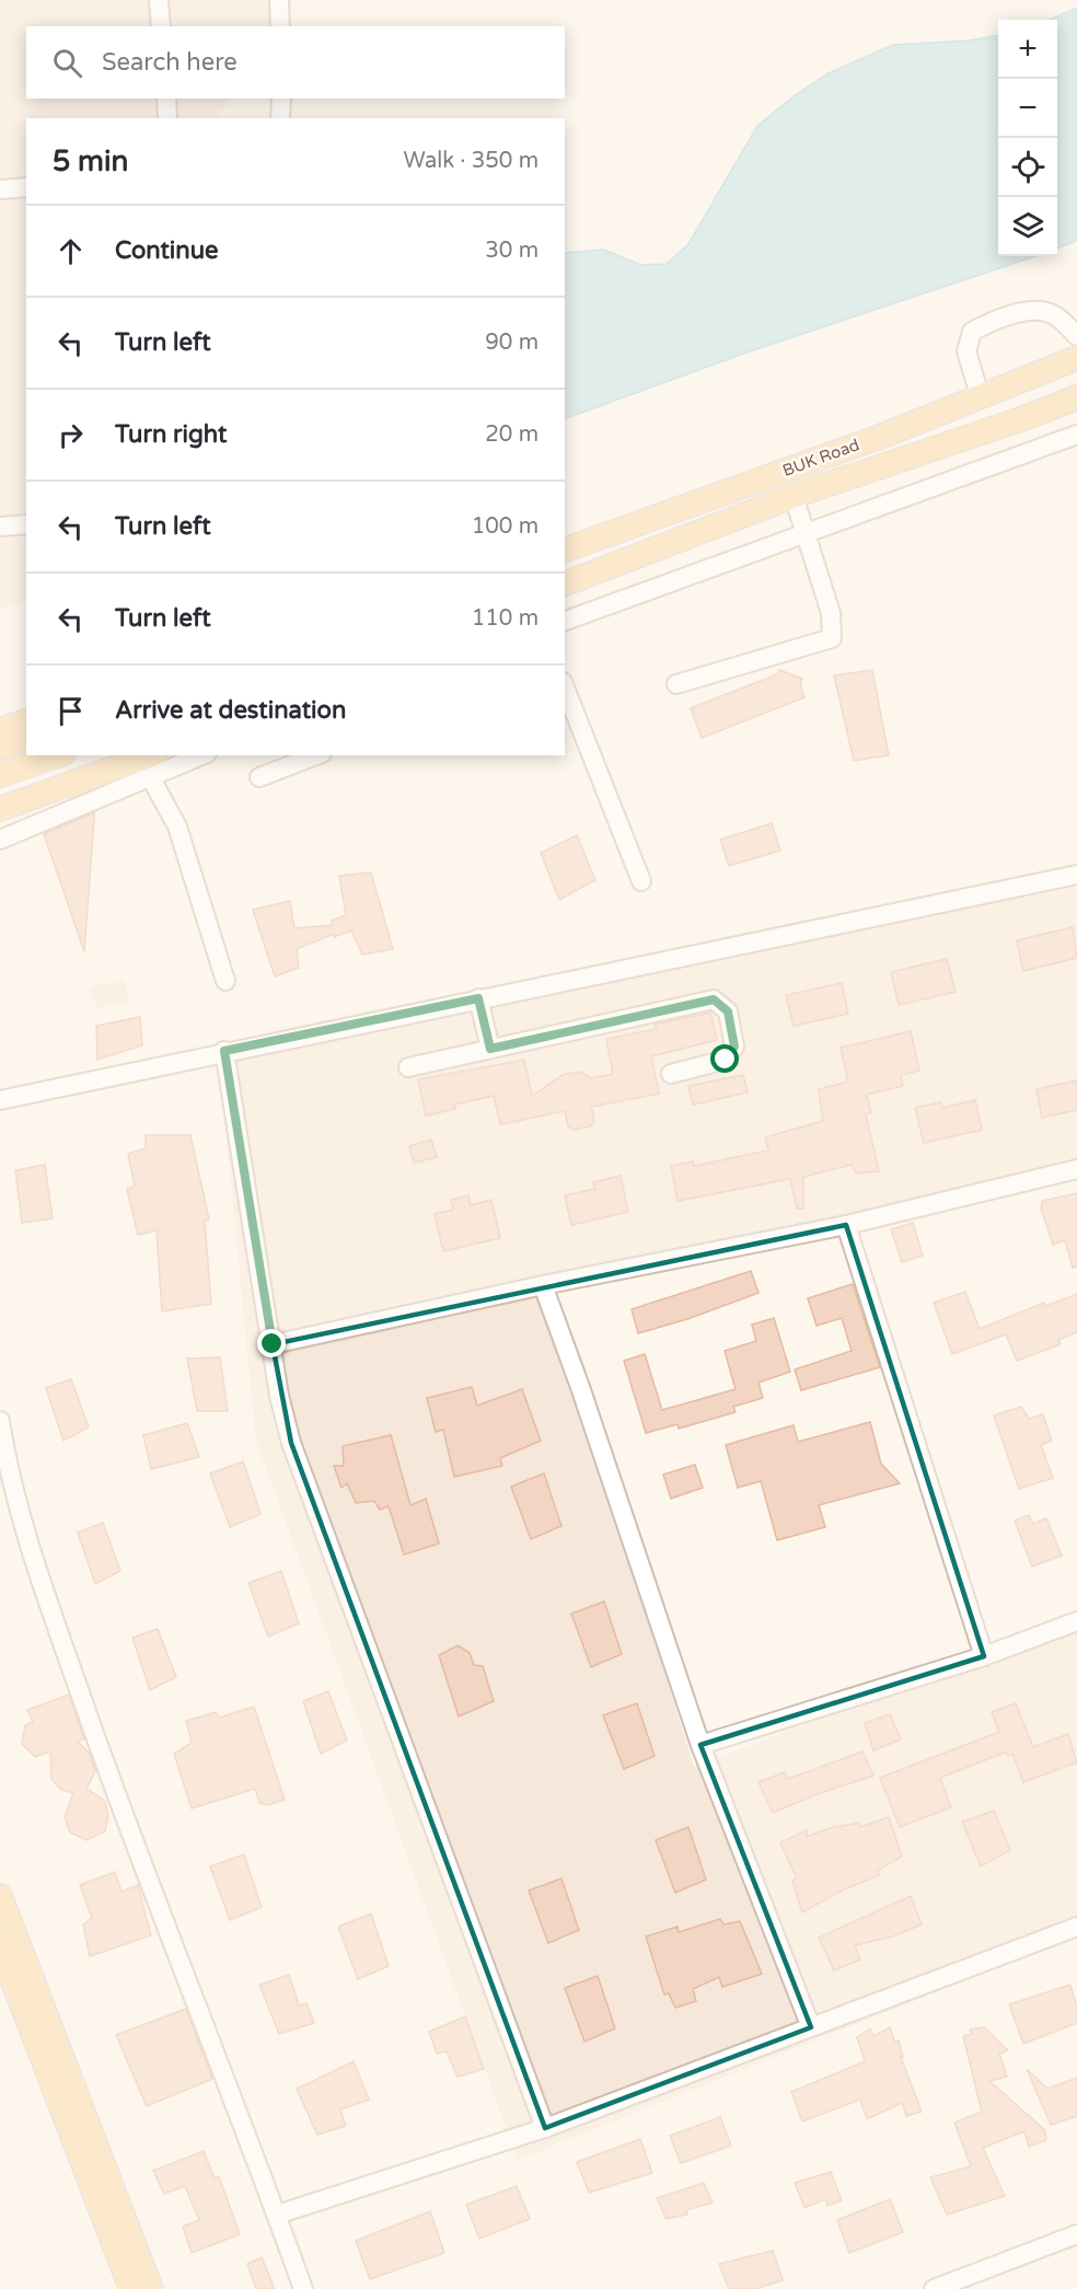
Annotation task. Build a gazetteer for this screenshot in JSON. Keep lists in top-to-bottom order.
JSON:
{
  "streets": {
    "main road": ["BUK Road"]
  },
  "page": {
    "map_buttons": ["+", "−"],
    "search": "Search here",
    "heading": ["5 min", "Walk · 350 m"],
    "list": [
      ["Continue", "30 m"],
      ["Turn left", "90 m"],
      ["Turn right", "20 m"],
      ["Turn left", "100 m"],
      ["Turn left", "110 m"],
      "Arrive at destination"
    ]
  }
}
